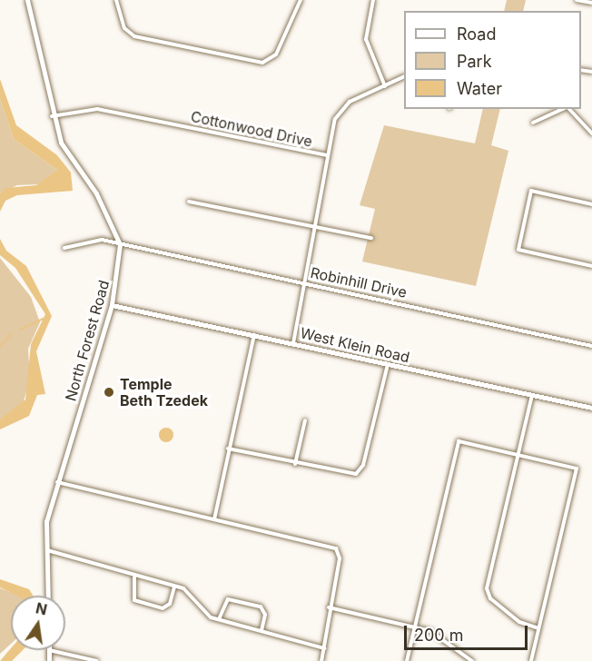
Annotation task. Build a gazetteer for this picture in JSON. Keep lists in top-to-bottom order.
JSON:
{
  "streets": {
    "street": [
      "Cottonwood Drive",
      "Robinhill Drive",
      "North Forest Road",
      "West Klein Road"
    ]
  },
  "crossings": [
    ["Robinhill Drive", "North Forest Road"],
    ["North Forest Road", "West Klein Road"]
  ],
  "places": ["Temple Beth Tzedek"],
  "legend": ["Road", "Park", "Water"],
  "scale_bar": "200 m",
  "north": "top"
}
